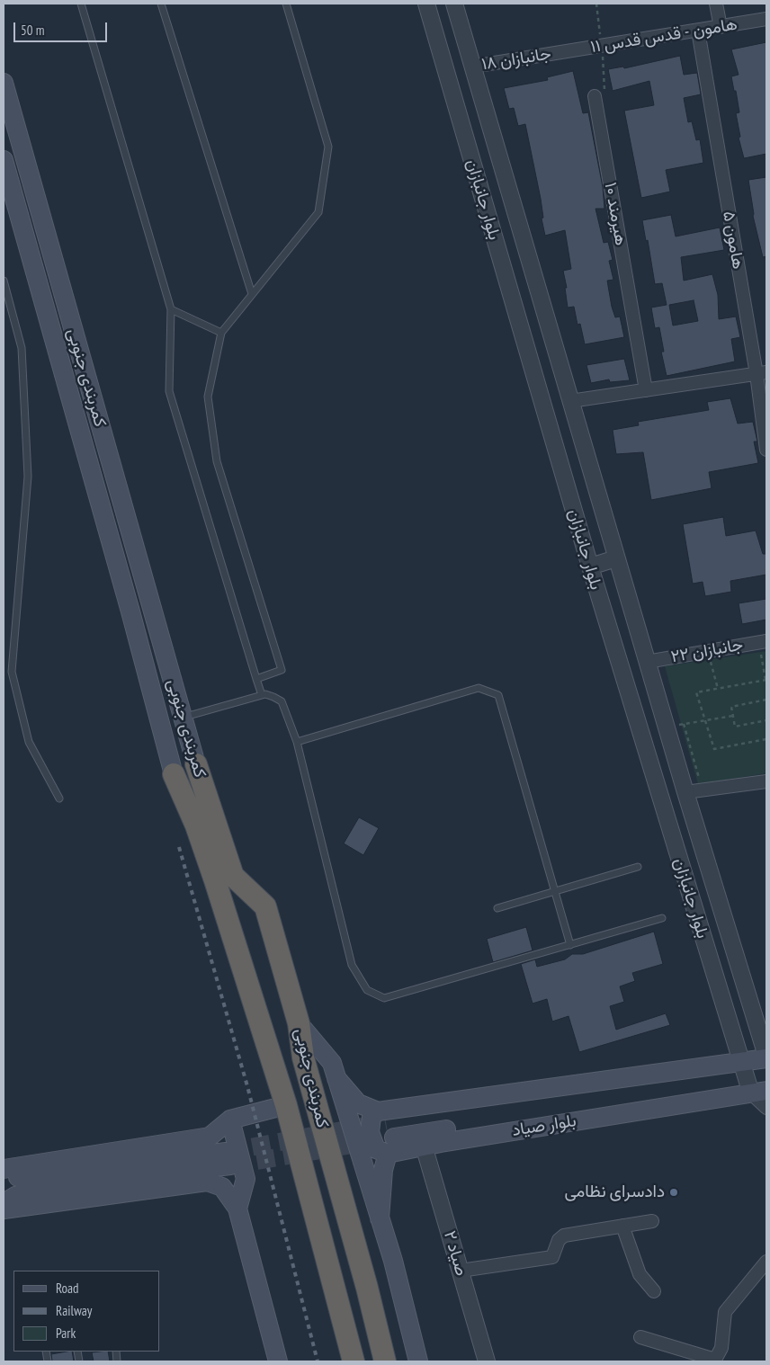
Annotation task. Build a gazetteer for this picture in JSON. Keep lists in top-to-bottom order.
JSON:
{
  "streets": {
    "highway": ["کمربندی جنوبی"],
    "main road": ["بلوار صیاد"],
    "street": [
      "هامون - قدس قدس ۱۱",
      "جانبازان ۱۸",
      "بلوار جانبازان",
      "هیرمند ۱۰",
      "هامون ۵",
      "جانبازان ۲۲",
      "صیاد ۲"
    ]
  },
  "crossings": [
    ["هامون - قدس قدس ۱۱", "جانبازان ۱۸"],
    ["هامون - قدس قدس ۱۱", "هامون ۵"],
    ["جانبازان ۱۸", "بلوار جانبازان"],
    ["بلوار جانبازان", "جانبازان ۲۲"],
    ["بلوار جانبازان", "بلوار صیاد"],
    ["بلوار صیاد", "صیاد ۲"]
  ],
  "places": ["دادسرای نظامی"],
  "legend": ["Road", "Railway", "Park"],
  "scale_bar": "50 m"
}
